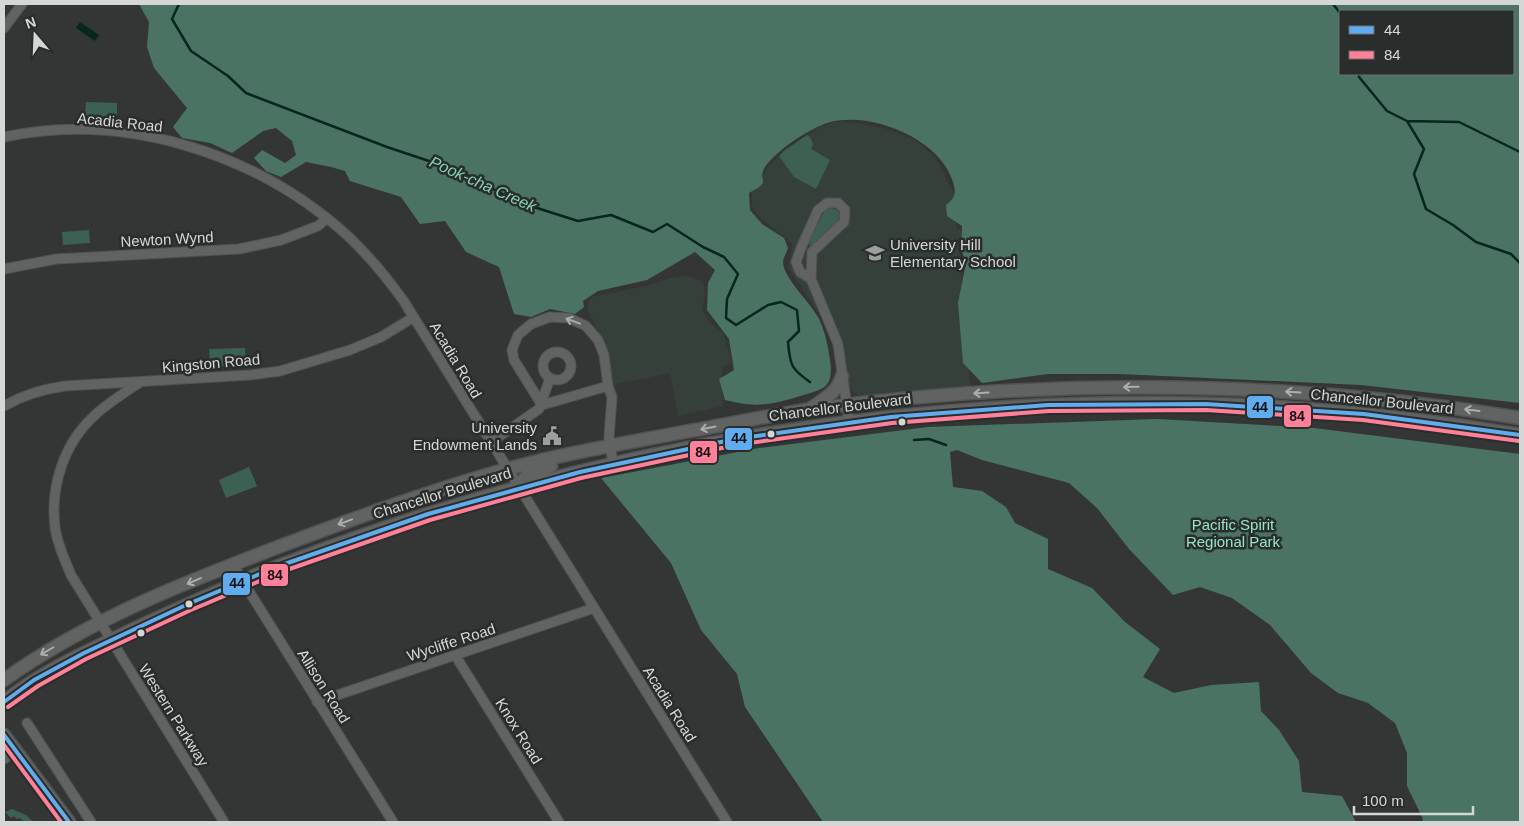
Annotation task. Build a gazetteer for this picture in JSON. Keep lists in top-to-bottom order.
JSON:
{
  "streets": {
    "main road": ["Chancellor Boulevard"],
    "street": [
      "Acadia Road",
      "Newton Wynd",
      "Kingston Road",
      "Wycliffe Road",
      "Allison Road",
      "Western Parkway",
      "Knox Road"
    ]
  },
  "crossings": [
    ["Acadia Road", "Newton Wynd"],
    ["Acadia Road", "Kingston Road"],
    ["Acadia Road", "Chancellor Boulevard"],
    ["Acadia Road", "Wycliffe Road"],
    ["Kingston Road", "Western Parkway"],
    ["Chancellor Boulevard", "Allison Road"],
    ["Chancellor Boulevard", "Western Parkway"],
    ["Wycliffe Road", "Allison Road"],
    ["Wycliffe Road", "Knox Road"]
  ],
  "water": ["Pook-cha Creek"],
  "parks": ["Pacific Spirit Regional Park"],
  "places": {
    "school or university": ["University Hill Elementary School"],
    "public building": ["University Endowment Lands"]
  },
  "lines": ["transit line 44", "transit line 84"],
  "legend": ["44", "84"],
  "scale_bar": "100 m",
  "north": "top"
}
